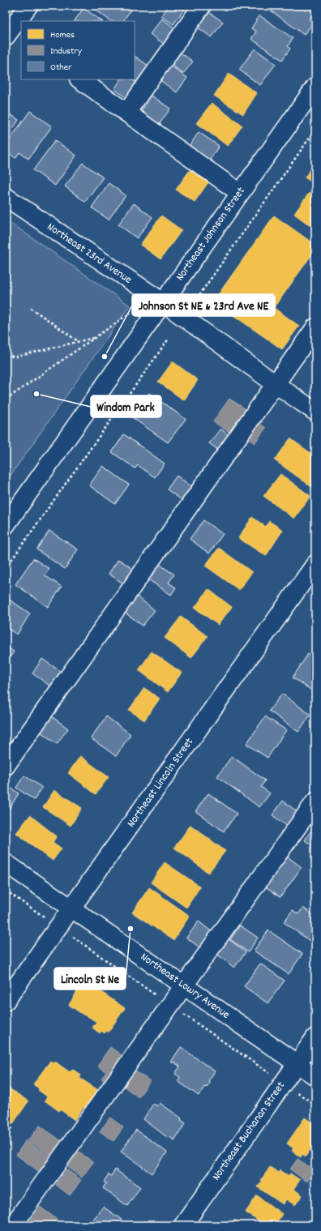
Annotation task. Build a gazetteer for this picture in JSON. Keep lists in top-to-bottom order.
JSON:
{
  "streets": {
    "street": [
      "Northeast Johnson Street",
      "Northeast 23rd Avenue",
      "Northeast Lincoln Street",
      "Northeast Lowry Avenue",
      "Northeast Buchanan Street"
    ]
  },
  "crossings": [
    ["Northeast Johnson Street", "Northeast 23rd Avenue"],
    ["Northeast Lincoln Street", "Northeast Lowry Avenue"],
    ["Northeast Lowry Avenue", "Northeast Buchanan Street"]
  ],
  "places": ["Johnson St NE & 23rd Ave NE", "Windom Park", "Lincoln St Ne"],
  "legend": ["Homes", "Industry", "Other"]
}
